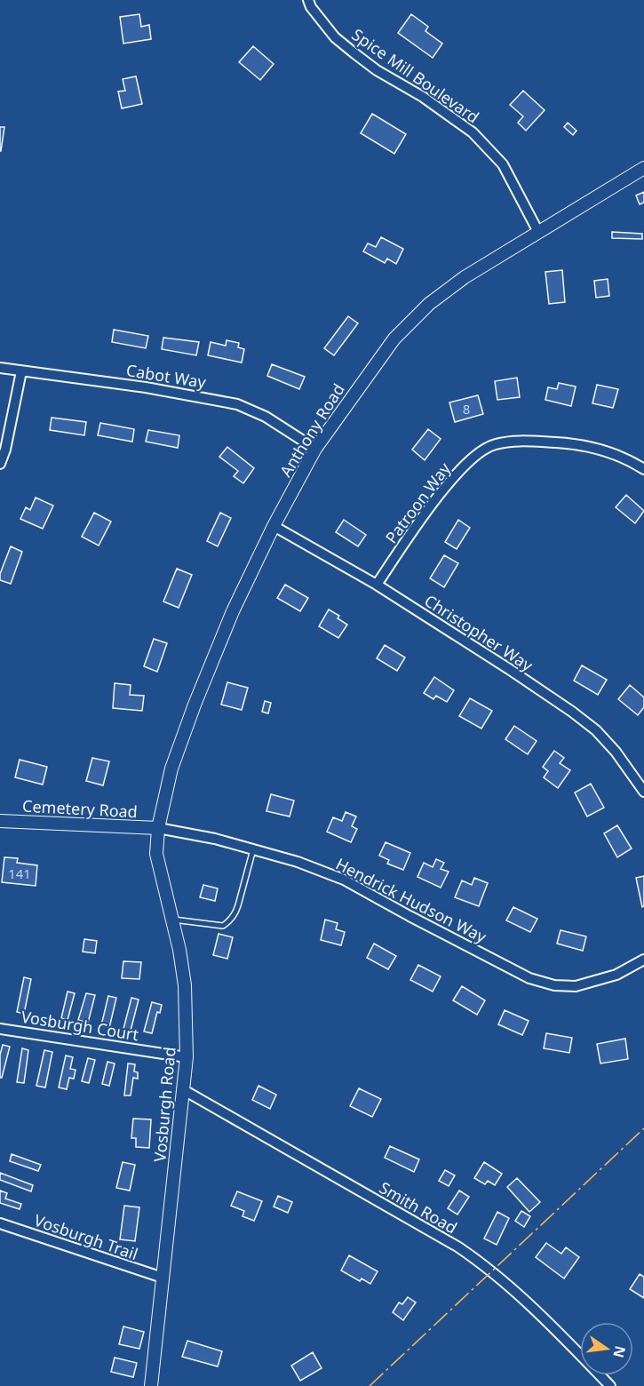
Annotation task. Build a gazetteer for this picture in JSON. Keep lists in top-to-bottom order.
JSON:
{
  "streets": {
    "street": [
      "Spice Mill Boulevard",
      "Cabot Way",
      "Anthony Road",
      "Patroon Way",
      "Christopher Way",
      "Cemetery Road",
      "Hendrick Hudson Way",
      "Vosburgh Court",
      "Vosburgh Road",
      "Smith Road",
      "Vosburgh Trail"
    ]
  },
  "crossings": [
    ["Spice Mill Boulevard", "Anthony Road"],
    ["Cabot Way", "Anthony Road"],
    ["Anthony Road", "Christopher Way"],
    ["Anthony Road", "Cemetery Road"],
    ["Anthony Road", "Hendrick Hudson Way"],
    ["Anthony Road", "Vosburgh Road"],
    ["Patroon Way", "Christopher Way"],
    ["Cemetery Road", "Hendrick Hudson Way"],
    ["Cemetery Road", "Vosburgh Road"],
    ["Hendrick Hudson Way", "Vosburgh Road"],
    ["Vosburgh Court", "Vosburgh Road"],
    ["Vosburgh Road", "Smith Road"],
    ["Vosburgh Road", "Vosburgh Trail"]
  ],
  "house_numbers": ["8", "141"],
  "north": "right"
}
